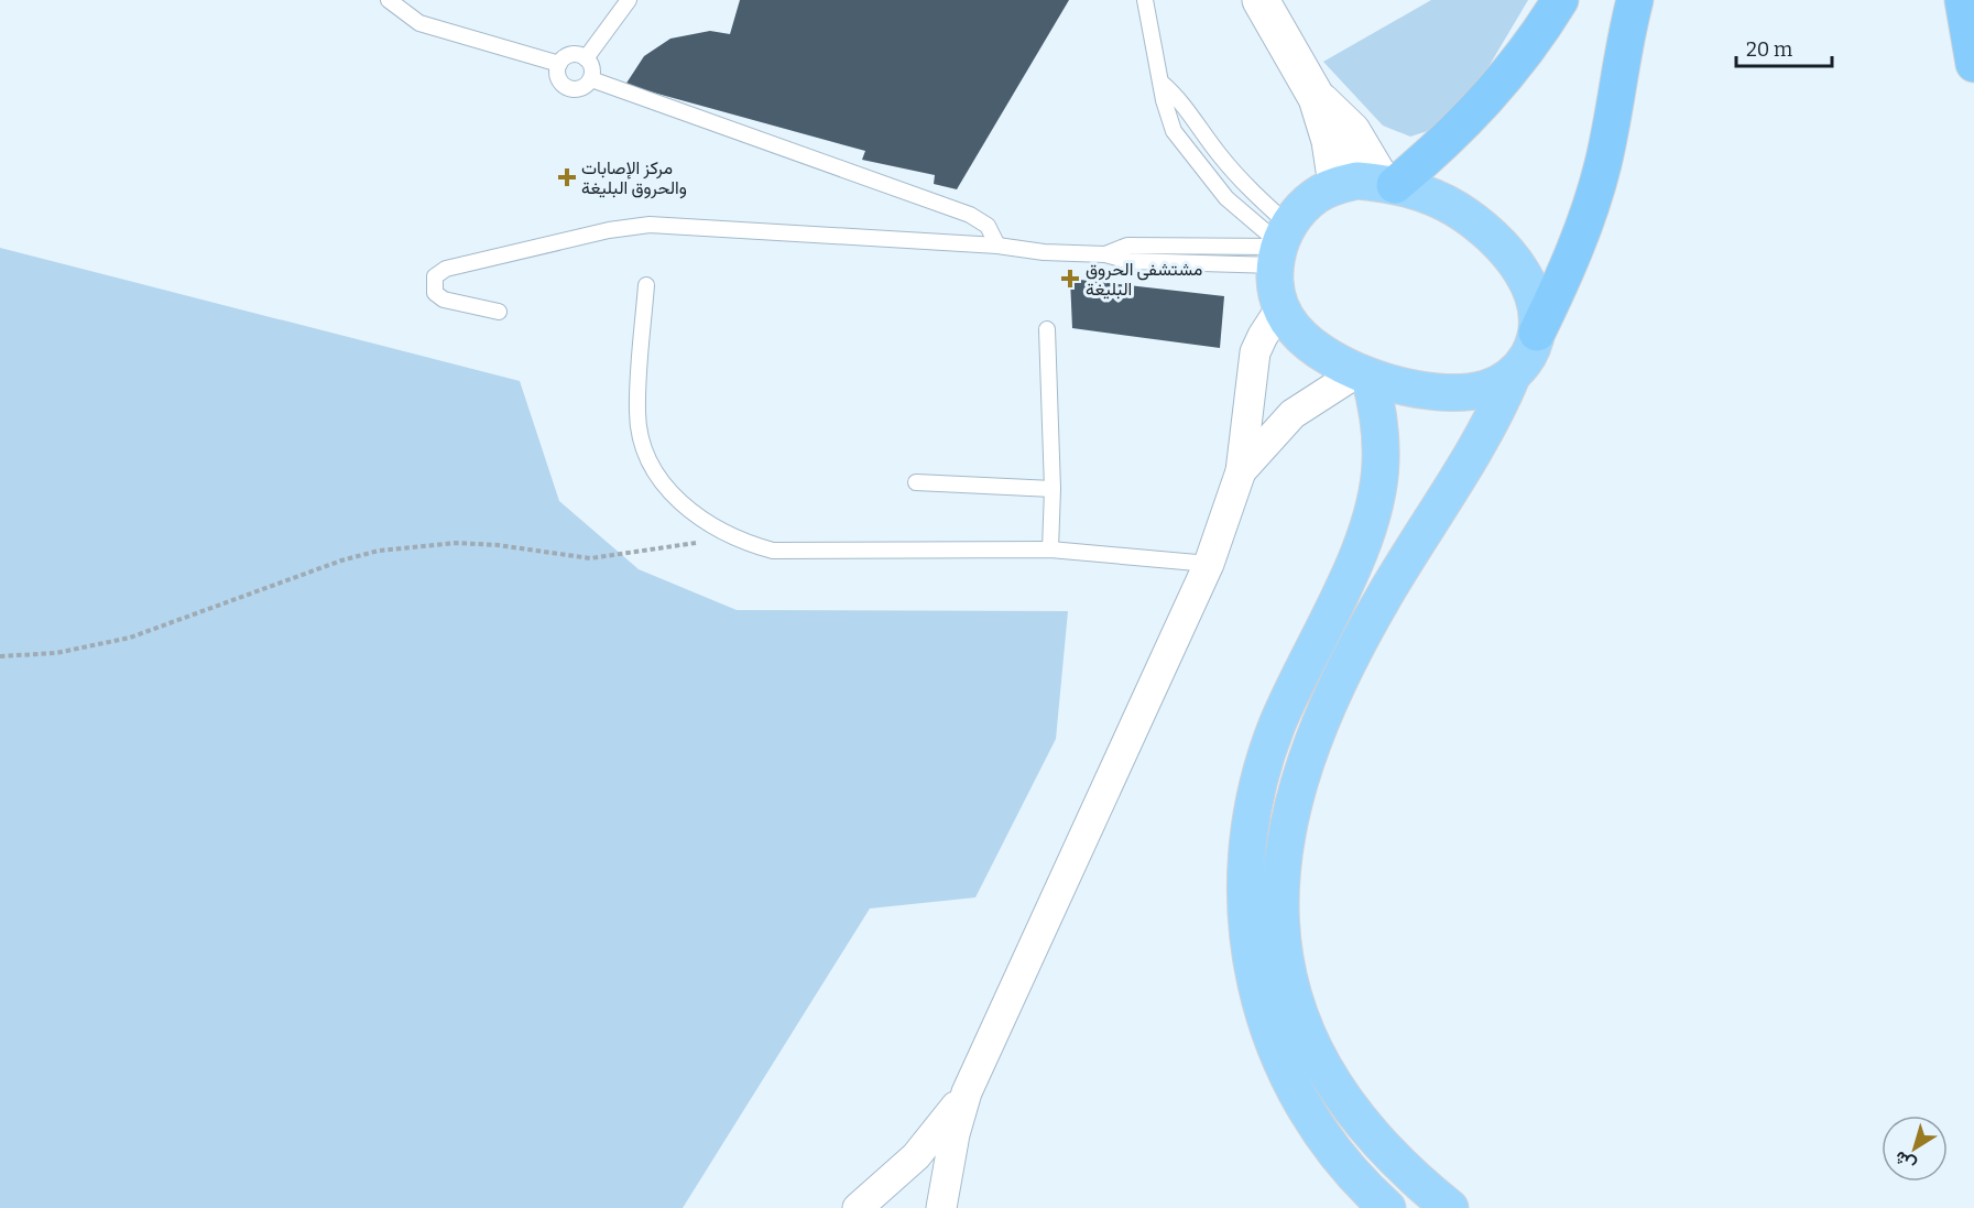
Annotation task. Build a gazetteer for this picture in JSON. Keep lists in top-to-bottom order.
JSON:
{
  "places": {
    "health": ["مركز الإصابات والحروق البليغة", "مشتشفى الحروق البليغة"]
  },
  "scale_bar": "20 m",
  "north": "bottom left"
}
